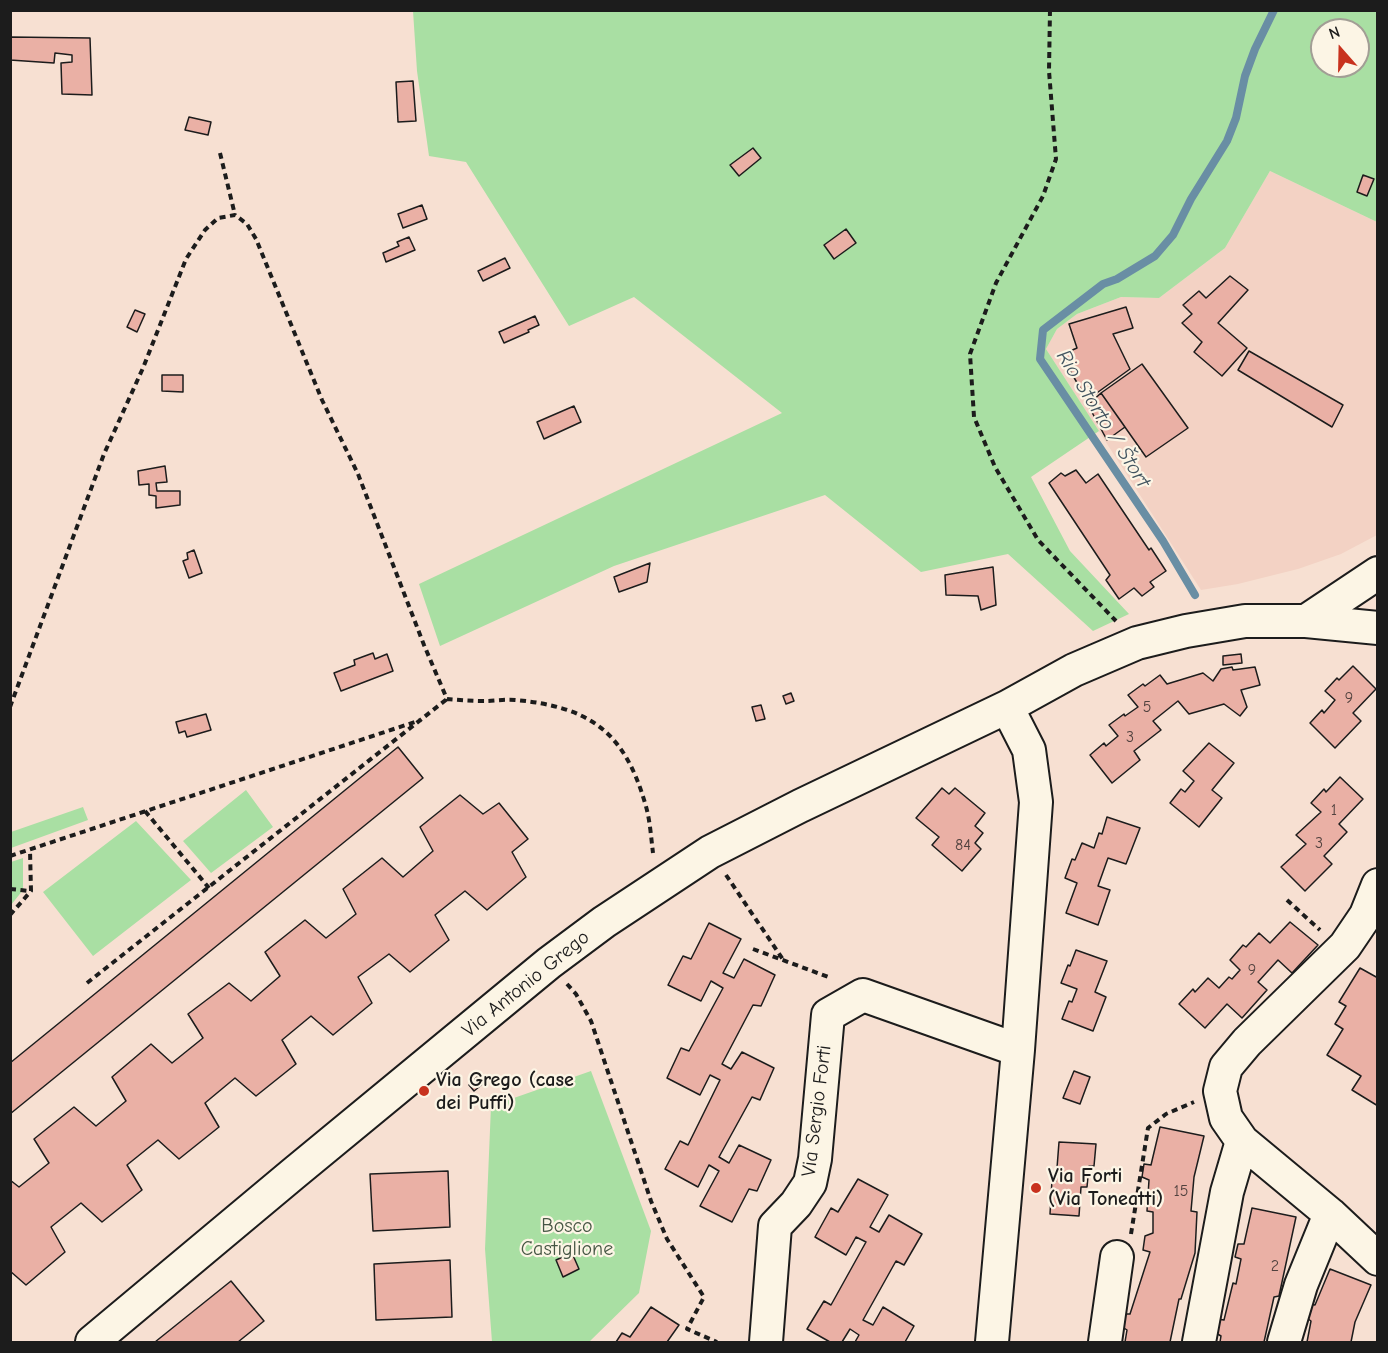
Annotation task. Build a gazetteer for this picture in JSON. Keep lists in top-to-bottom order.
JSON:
{
  "streets": {
    "street": ["Via Antonio Grego", "Via Sergio Forti"]
  },
  "water": ["Rio Storto / Štort"],
  "parks": ["Bosco Castiglione"],
  "places": ["Via Grego (case dei Puffi)", "Via Forti (Via Toneatti)"],
  "house_numbers": [
    "9",
    "5",
    "3",
    "1",
    "3",
    "84",
    "9",
    "15",
    "2"
  ],
  "north": "top"
}
